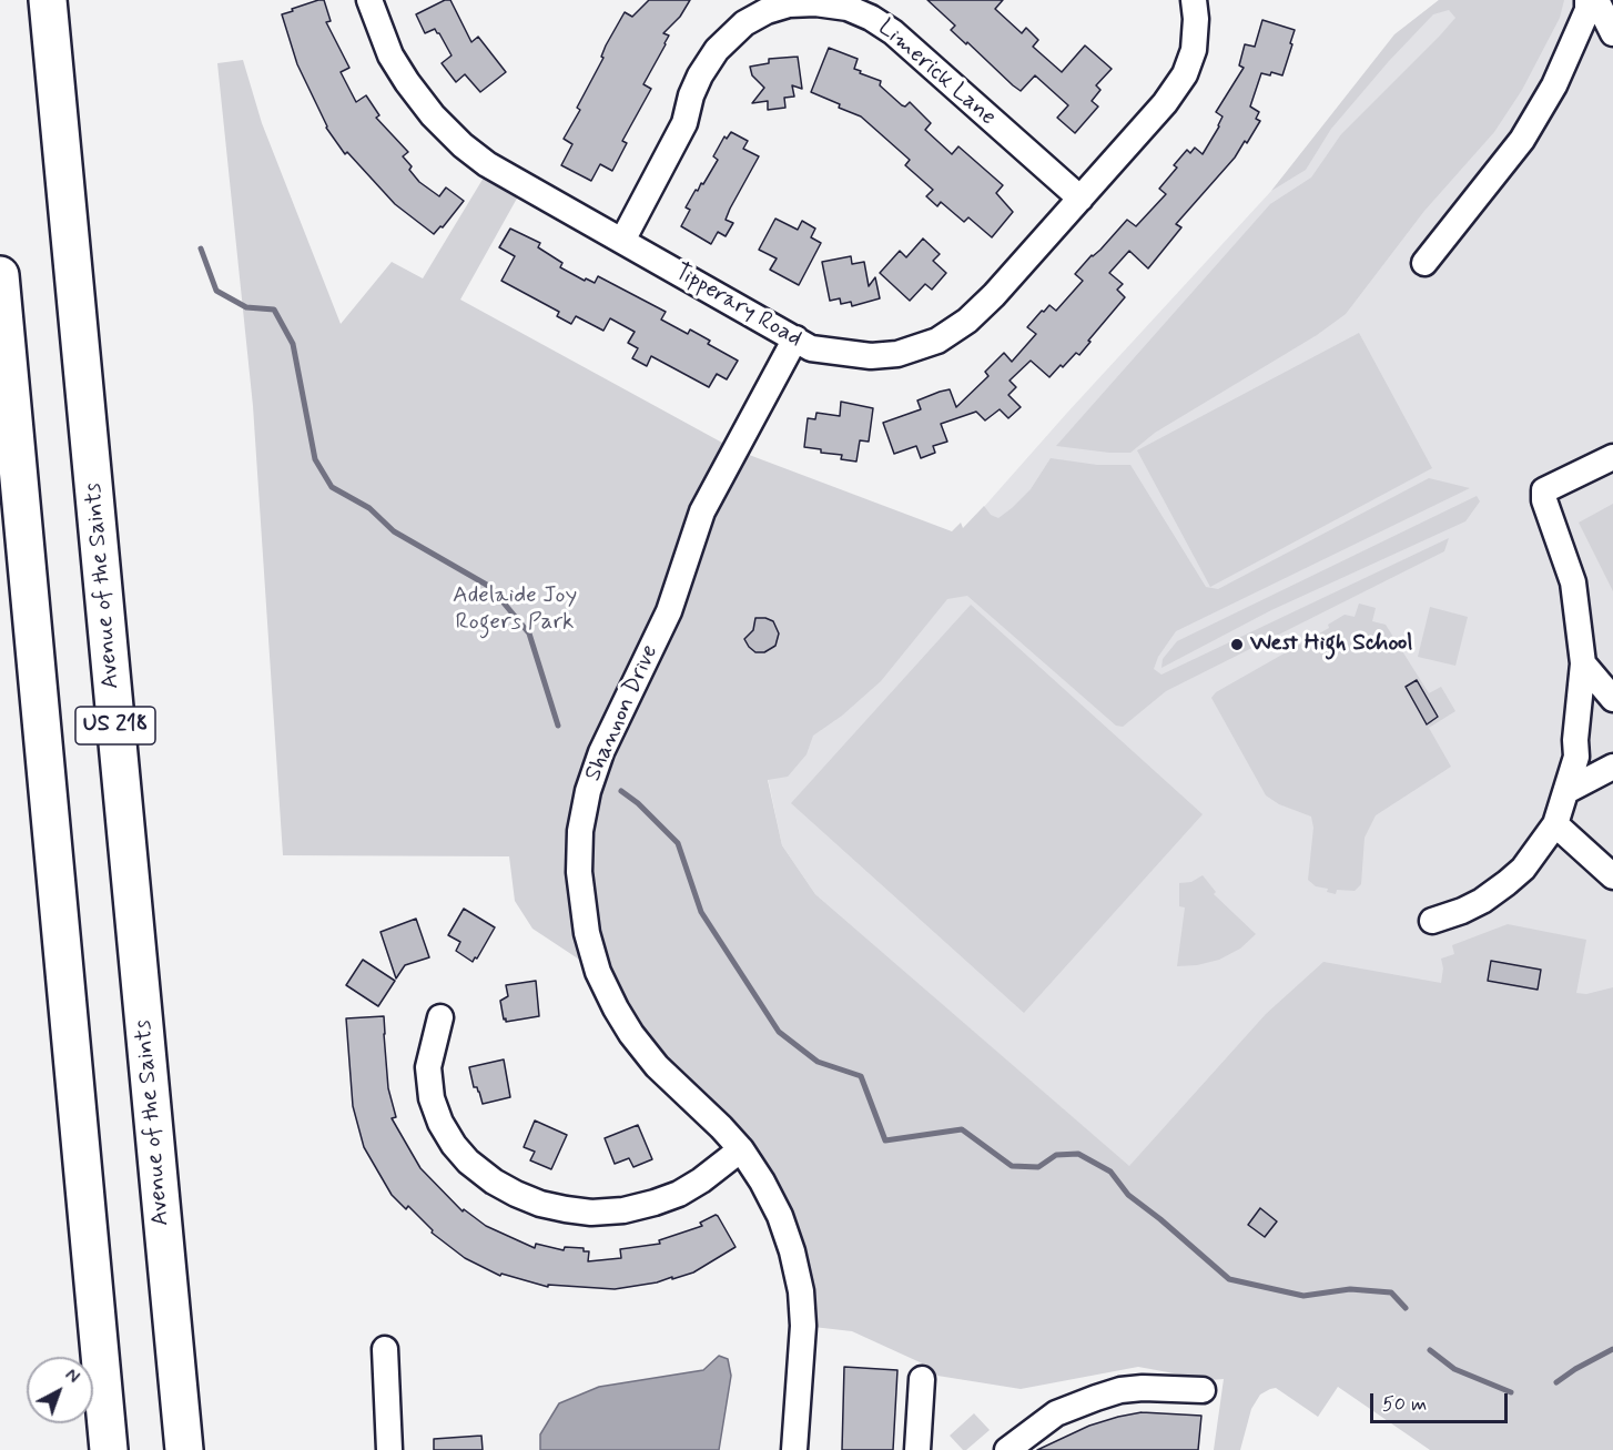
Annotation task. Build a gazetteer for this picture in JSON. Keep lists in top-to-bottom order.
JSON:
{
  "streets": {
    "highway": ["Avenue of the Saints", "US 218"],
    "street": ["Limerick Lane", "Tipperary Road", "Shannon Drive"]
  },
  "crossings": [
    ["Limerick Lane", "Tipperary Road"],
    ["Tipperary Road", "Shannon Drive"]
  ],
  "parks": ["Adelaide Joy Rogers Park"],
  "places": ["West High School"],
  "scale_bar": "50 m",
  "north": "top right"
}
